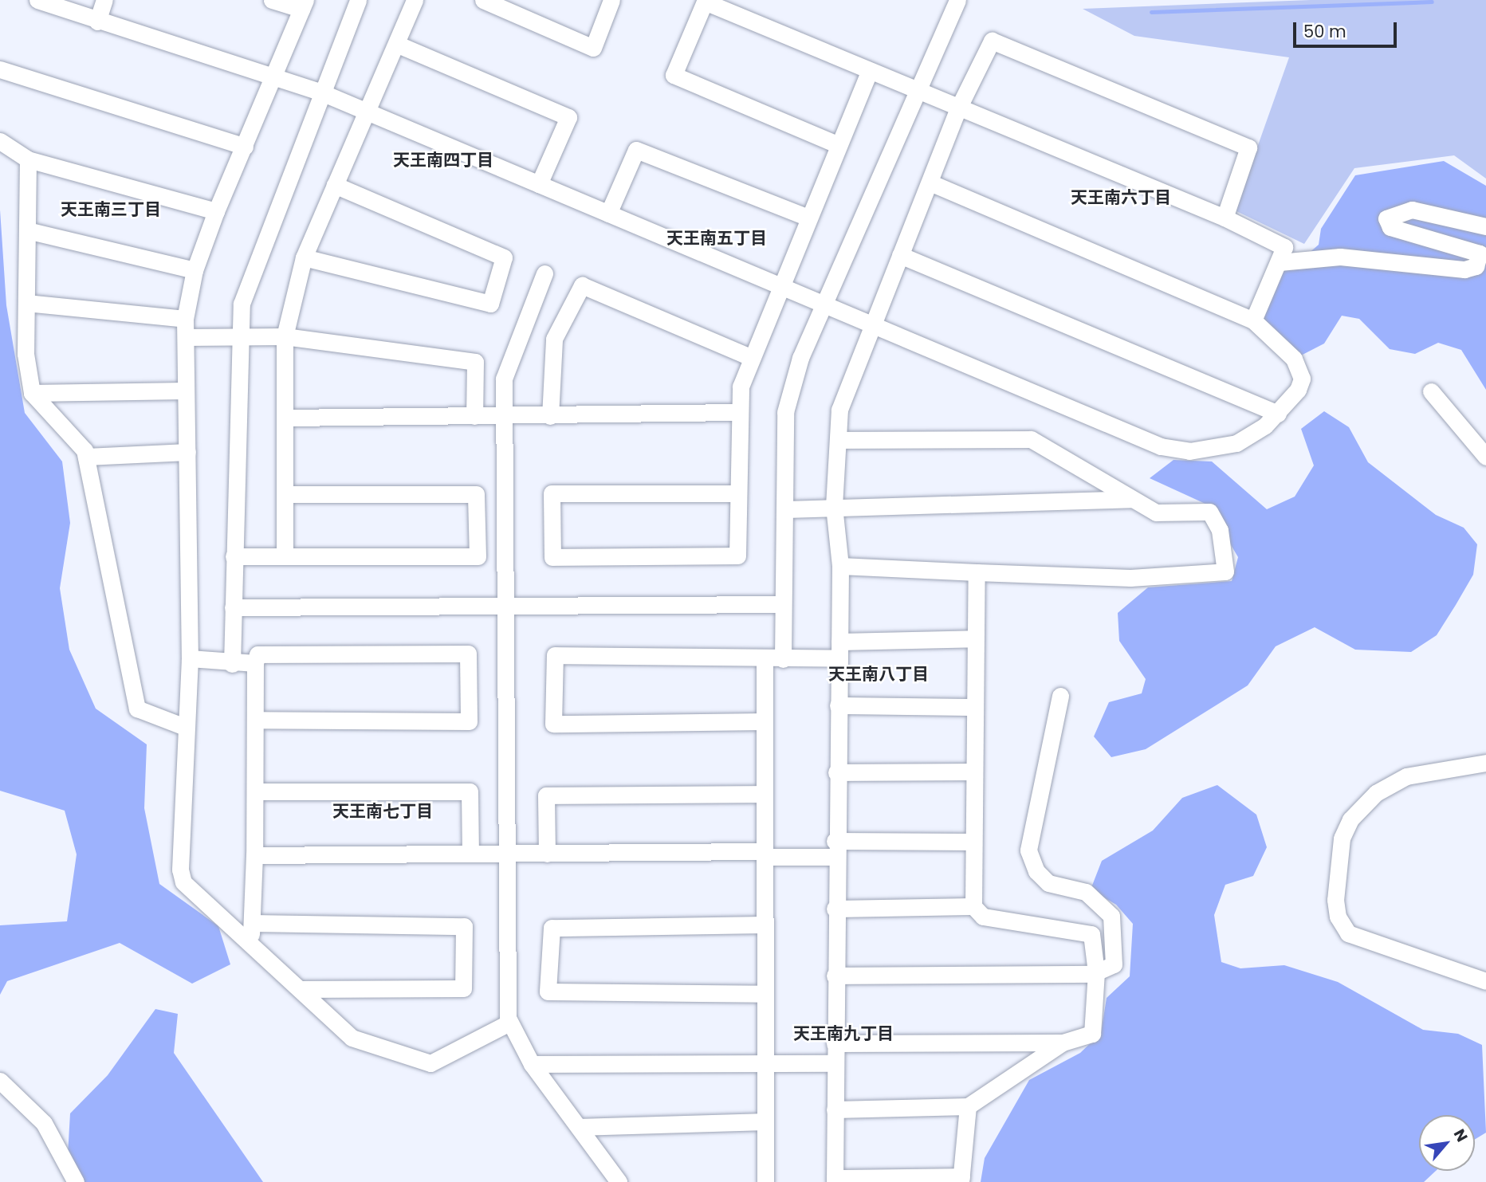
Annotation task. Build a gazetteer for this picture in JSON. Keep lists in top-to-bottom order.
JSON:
{
  "districts": [
    "天王南四丁目",
    "天王南六丁目",
    "天王南三丁目",
    "天王南五丁目",
    "天王南八丁目",
    "天王南七丁目",
    "天王南九丁目"
  ],
  "scale_bar": "50 m",
  "north": "top right"
}
